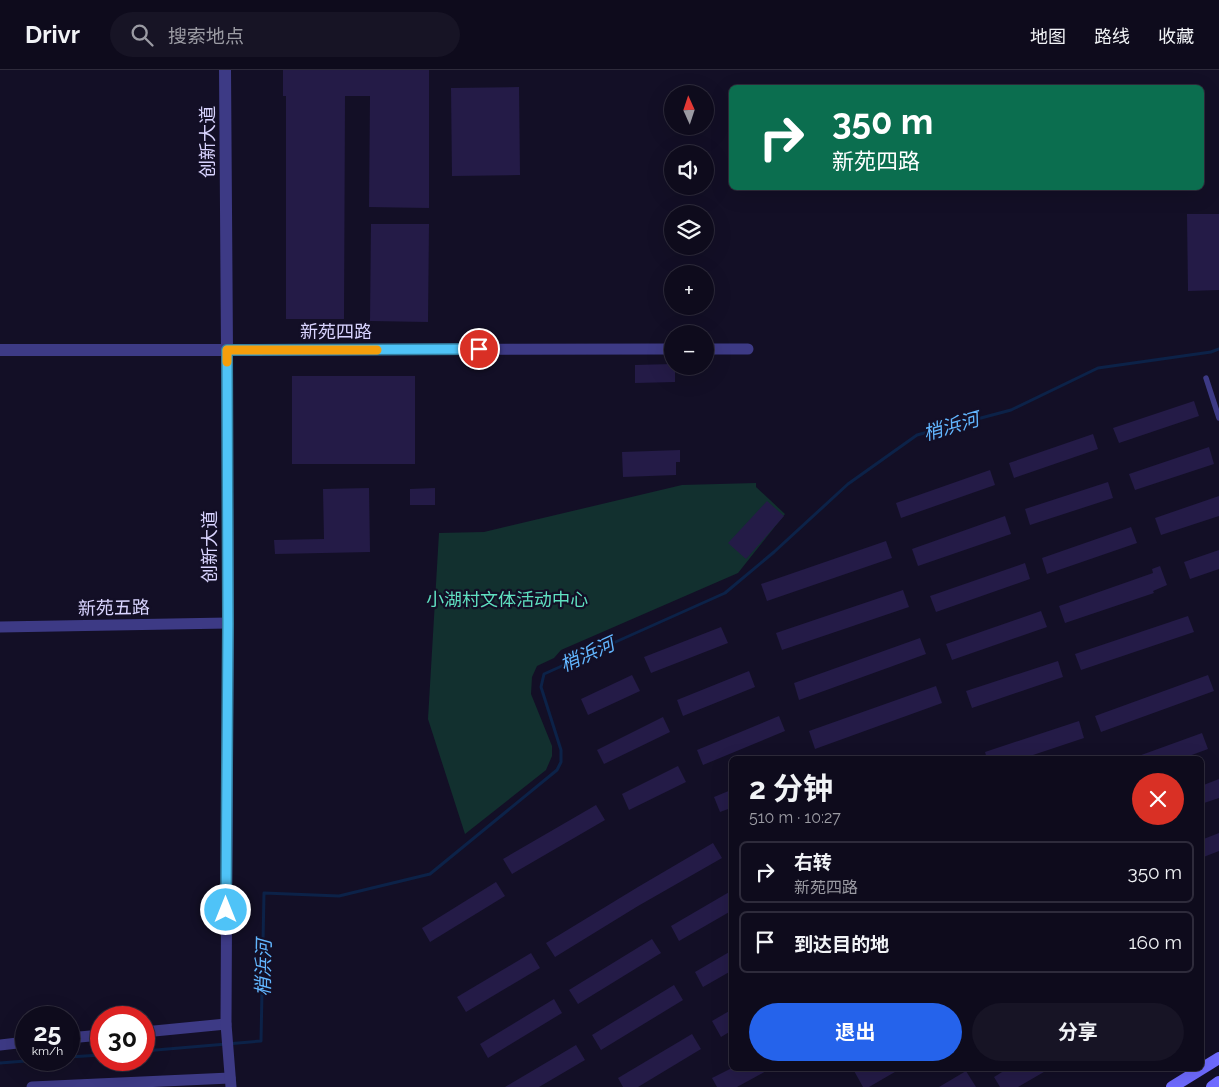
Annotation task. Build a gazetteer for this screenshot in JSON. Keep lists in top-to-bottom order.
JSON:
{
  "streets": {
    "street": ["创新大道", "新苑四路", "新苑五路"]
  },
  "crossings": [
    ["创新大道", "新苑四路"],
    ["创新大道", "新苑五路"]
  ],
  "water": ["梢浜河"],
  "parks": ["小湖村文体活动中心"],
  "north": "top",
  "page": {
    "header": "Drivr",
    "search": "搜索地点",
    "nav": ["地图", "路线", "收藏"],
    "map_buttons": ["+", "−"],
    "turn": ["350 m", "新苑四路"],
    "heading": ["2 分钟", "510 m · 10:27"],
    "list": [
      {
        "name": "右转",
        "note": "新苑四路",
        "value": "350 m"
      },
      {
        "name": "到达目的地",
        "value": "160 m"
      }
    ],
    "buttons": ["退出", "分享"],
    "speed": "25 km/h",
    "limit": "30"
  }
}
